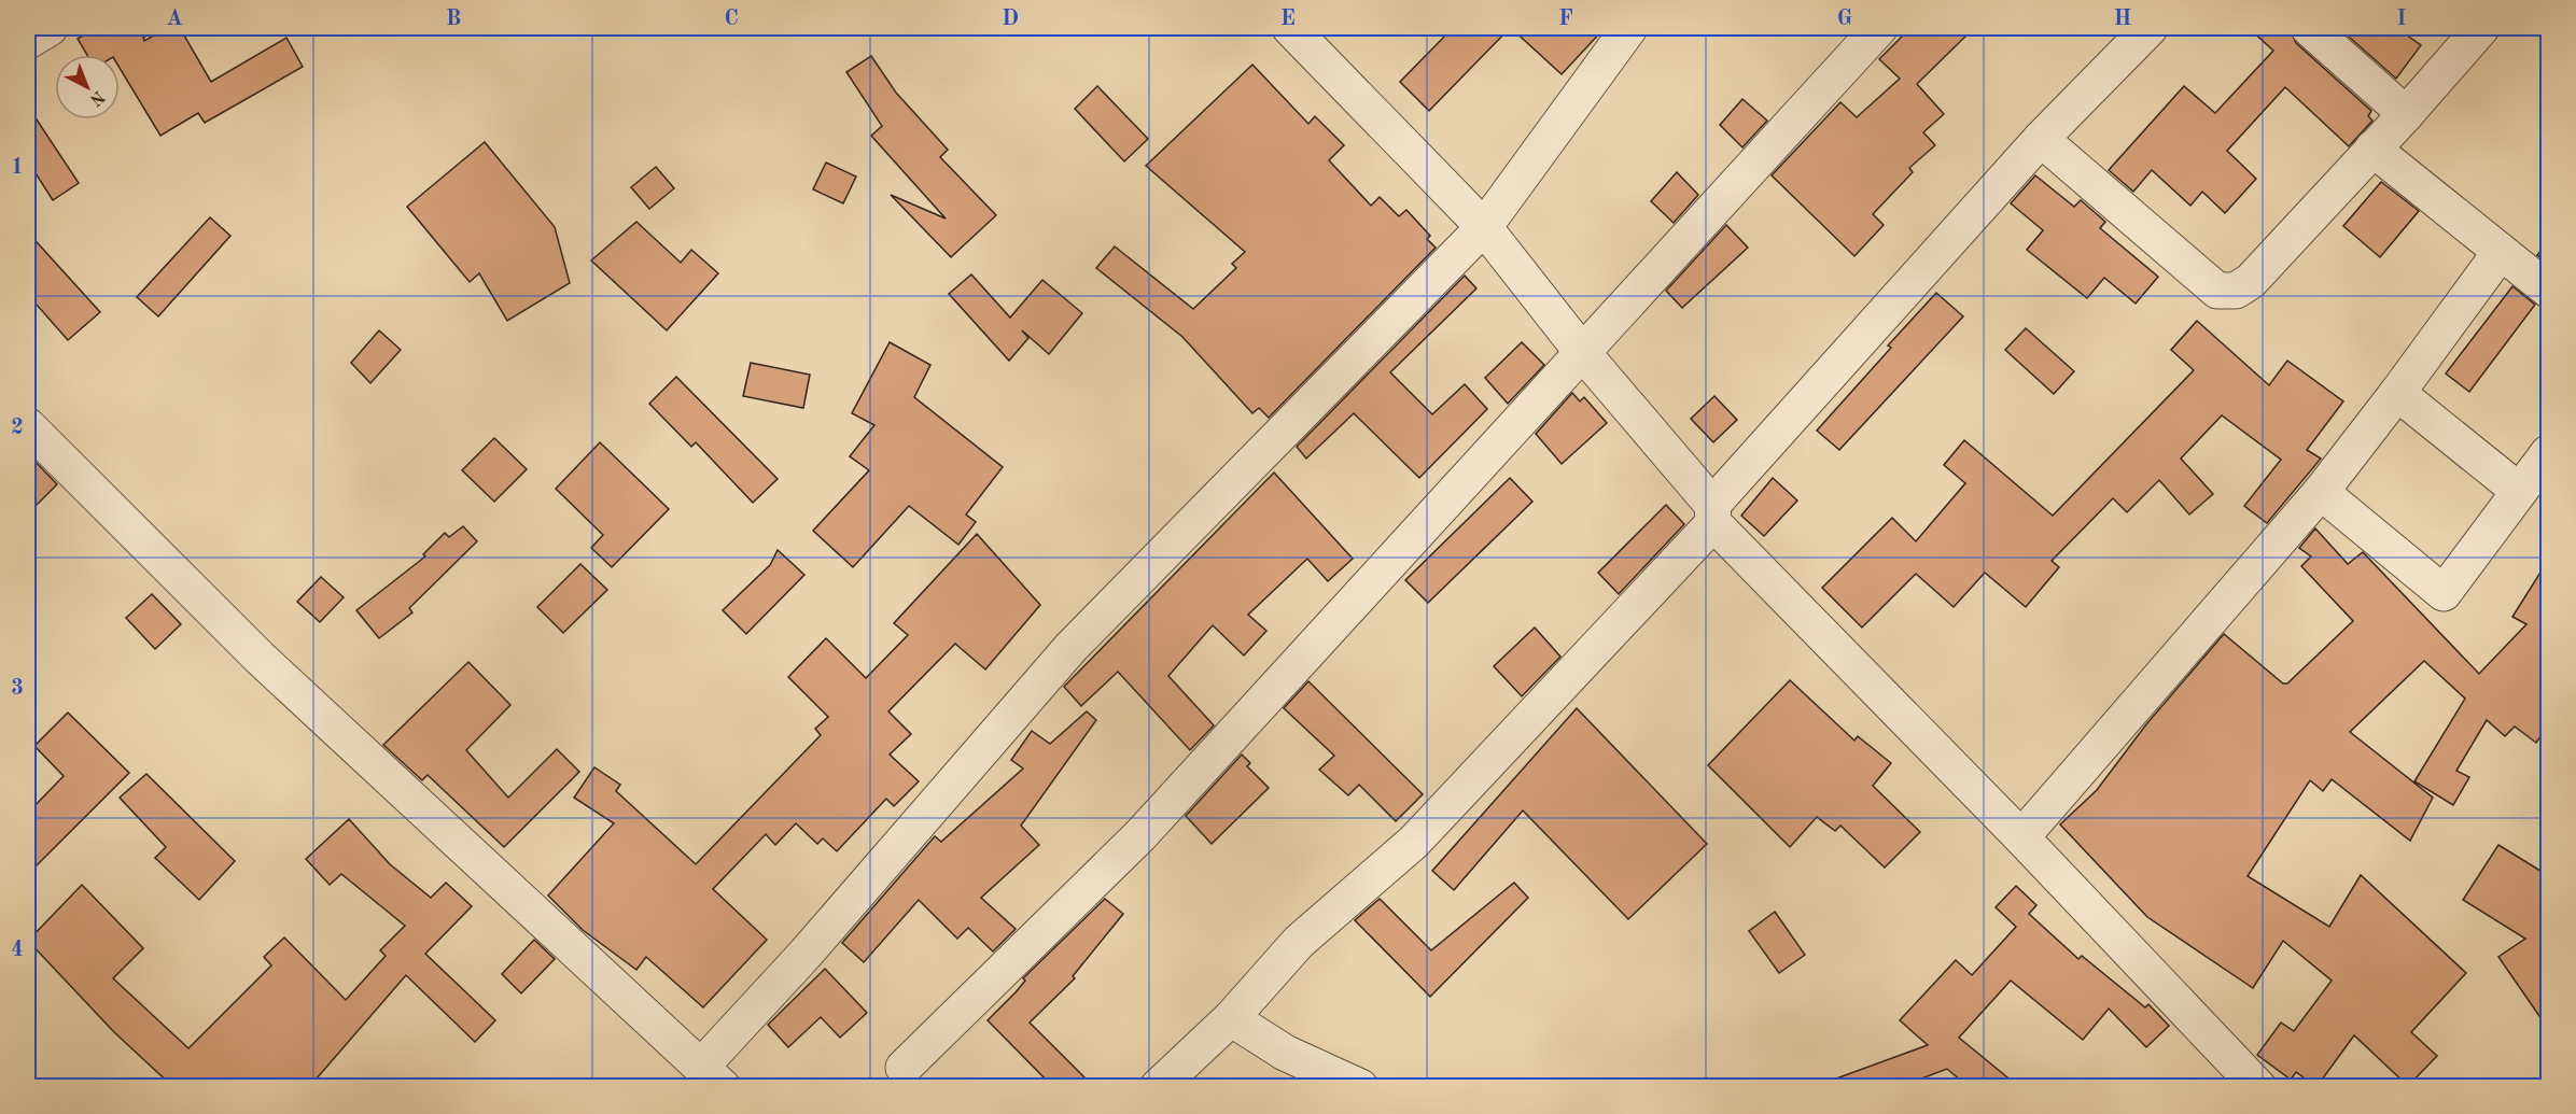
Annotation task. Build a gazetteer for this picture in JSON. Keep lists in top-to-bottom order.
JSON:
{
  "north": "bottom right",
  "grid": {
    "columns": [
      "A",
      "B",
      "C",
      "D",
      "E",
      "F",
      "G",
      "H",
      "I"
    ],
    "rows": [
      "1",
      "2",
      "3",
      "4"
    ]
  }
}
